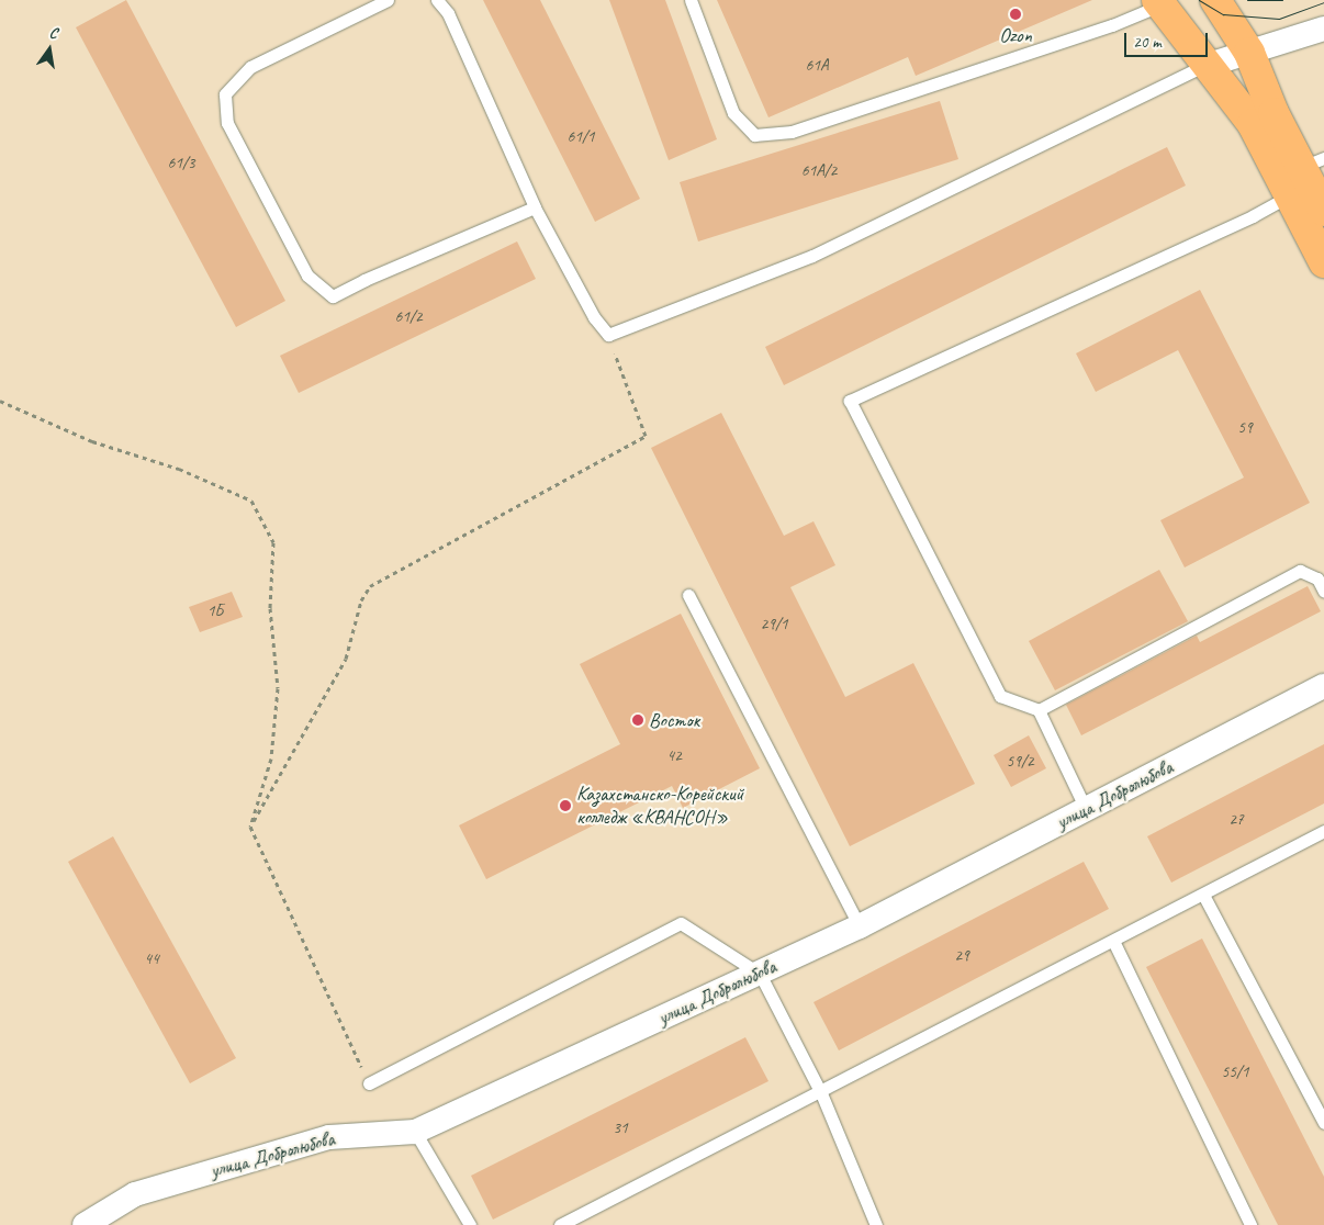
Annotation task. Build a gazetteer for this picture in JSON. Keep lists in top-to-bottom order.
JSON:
{
  "streets": {
    "street": ["улица Добролюбова"]
  },
  "places": ["Ozon", "Восток", "Казахстанско-Корейский колледж «КВАНСОН»"],
  "house_numbers": [
    "61А",
    "61/1",
    "61/3",
    "61А/2",
    "61/2",
    "59",
    "1Б",
    "29/1",
    "42",
    "59/2",
    "27",
    "29",
    "44",
    "55/1",
    "31"
  ],
  "scale_bar": "20 m",
  "north": "top"
}
